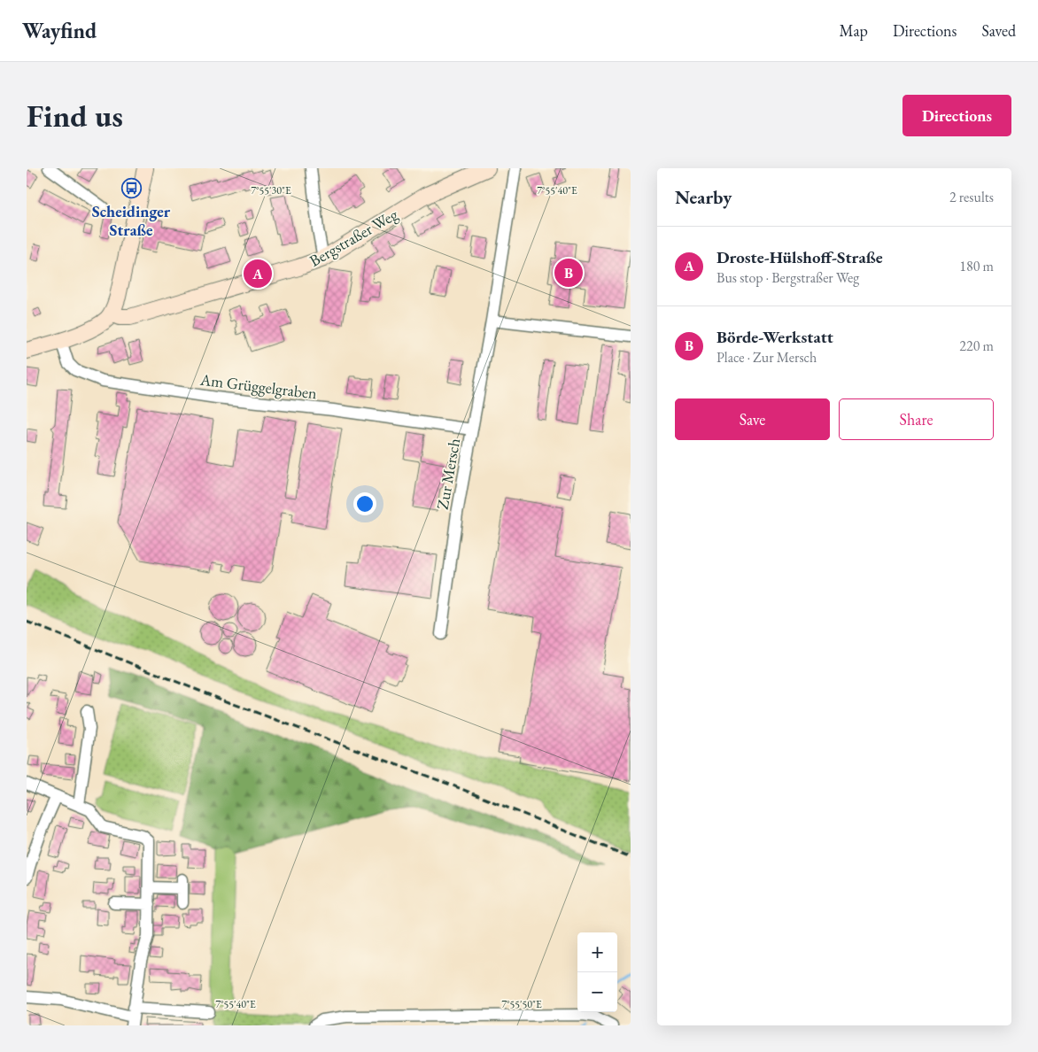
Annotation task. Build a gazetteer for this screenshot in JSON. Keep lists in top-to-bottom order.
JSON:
{
  "streets": {
    "street": ["Bergstraßer Weg", "Am Grüggelgraben", "Zur Mersch"]
  },
  "crossings": [
    ["Am Grüggelgraben", "Zur Mersch"]
  ],
  "places": {
    "bus stop": ["Scheidinger Straße"]
  },
  "page": {
    "header": "Wayfind",
    "nav": ["Map", "Directions", "Saved"],
    "buttons": [
      "Directions",
      ["Save", "Share"]
    ],
    "title": "Find us",
    "heading": ["Nearby", "2 results"],
    "list": [
      {
        "mark": "A",
        "name": "Droste-Hülshoff-Straße",
        "note": "Bus stop · Bergstraßer Weg",
        "value": "180 m"
      },
      {
        "mark": "B",
        "name": "Börde-Werkstatt",
        "note": "Place · Zur Mersch",
        "value": "220 m"
      }
    ],
    "pins": ["B", "A"],
    "map_buttons": ["+", "−"]
  },
  "coordinates": ["7°55'30\"E", "7°55'40\"E", "7°55'50\"E"]
}
